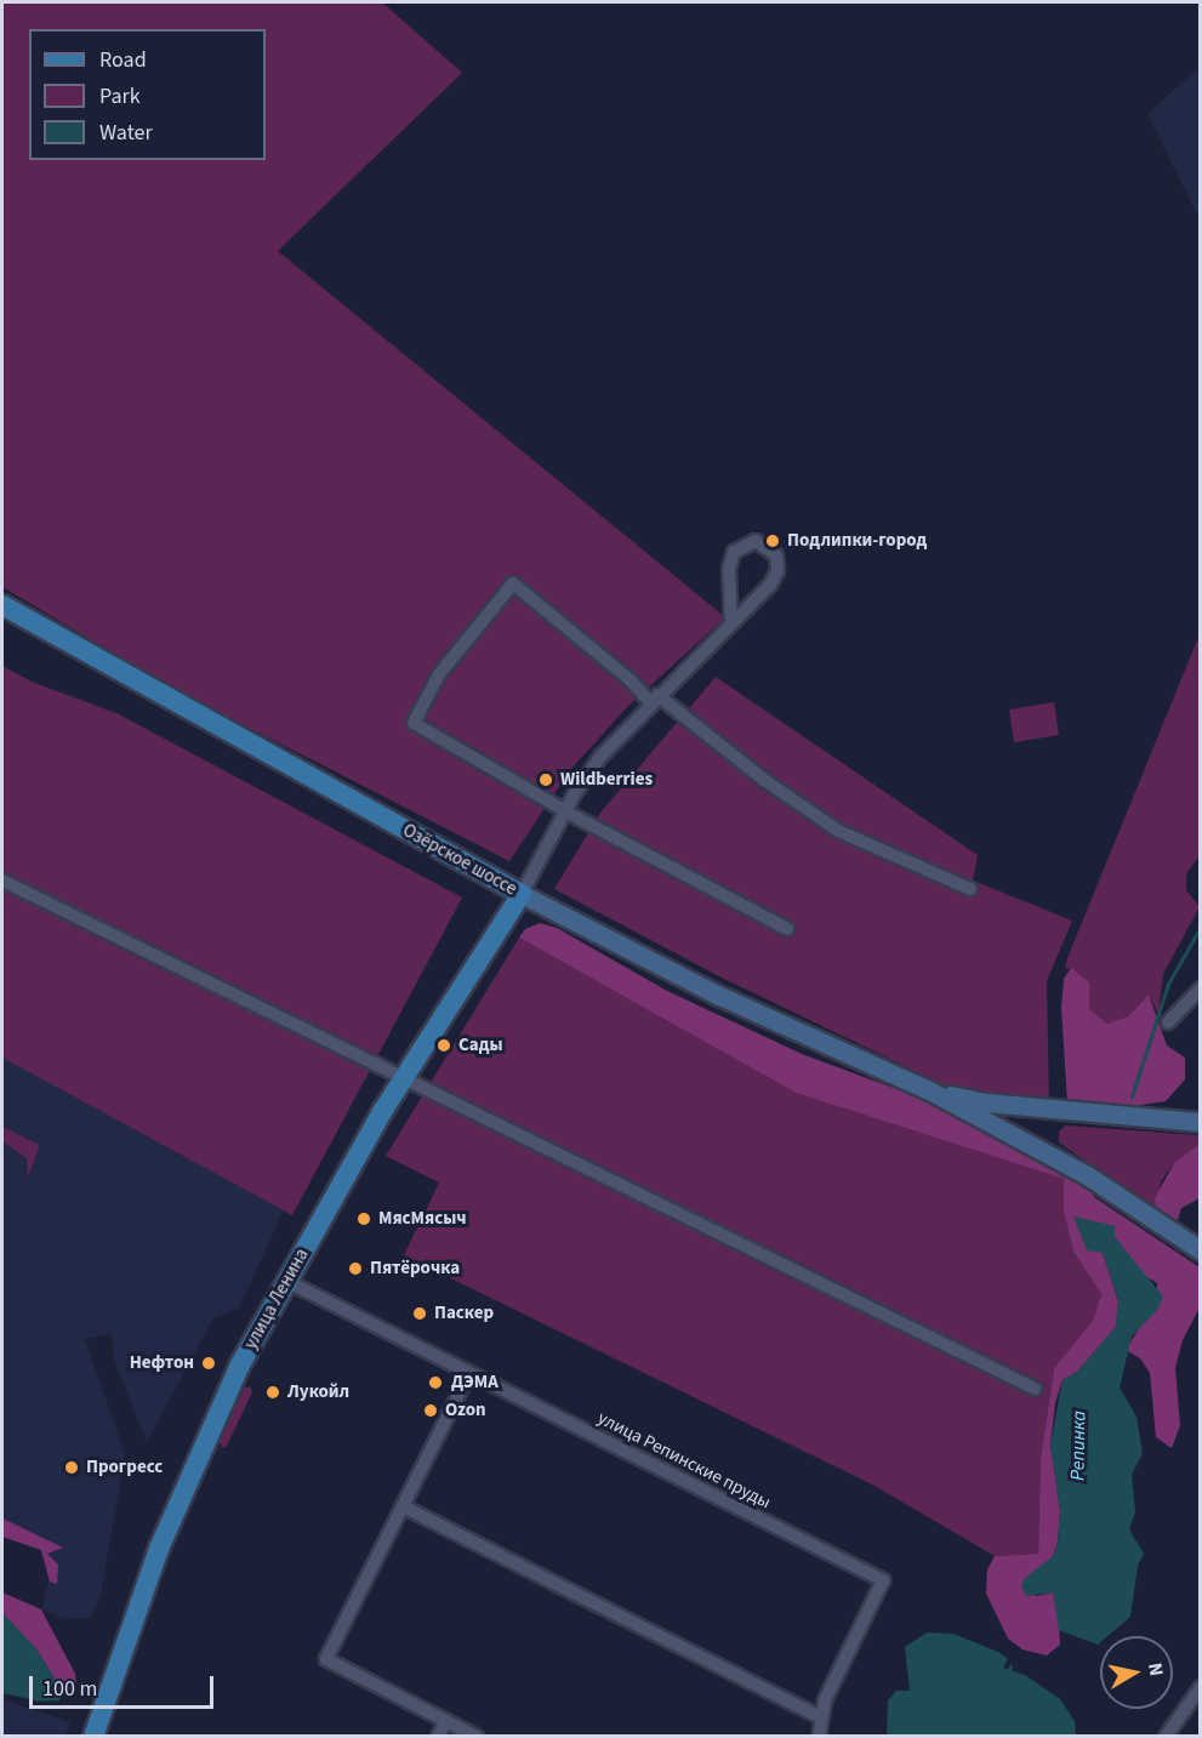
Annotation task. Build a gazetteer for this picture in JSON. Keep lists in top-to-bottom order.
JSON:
{
  "streets": {
    "main road": ["Озёрское шоссе", "улица Ленина"],
    "street": ["улица Репинские пруды"]
  },
  "crossings": [
    ["Озёрское шоссе", "улица Ленина"]
  ],
  "water": ["Репинка"],
  "places": [
    "Подлипки-город",
    "Wildberries",
    "Сады",
    "МясМясыч",
    "Пятёрочка",
    "Паскер",
    "Нефтон",
    "ДЭМА",
    "Лукойл",
    "Ozon",
    "Прогресс"
  ],
  "legend": ["Road", "Park", "Water"],
  "scale_bar": "100 m",
  "north": "right"
}
